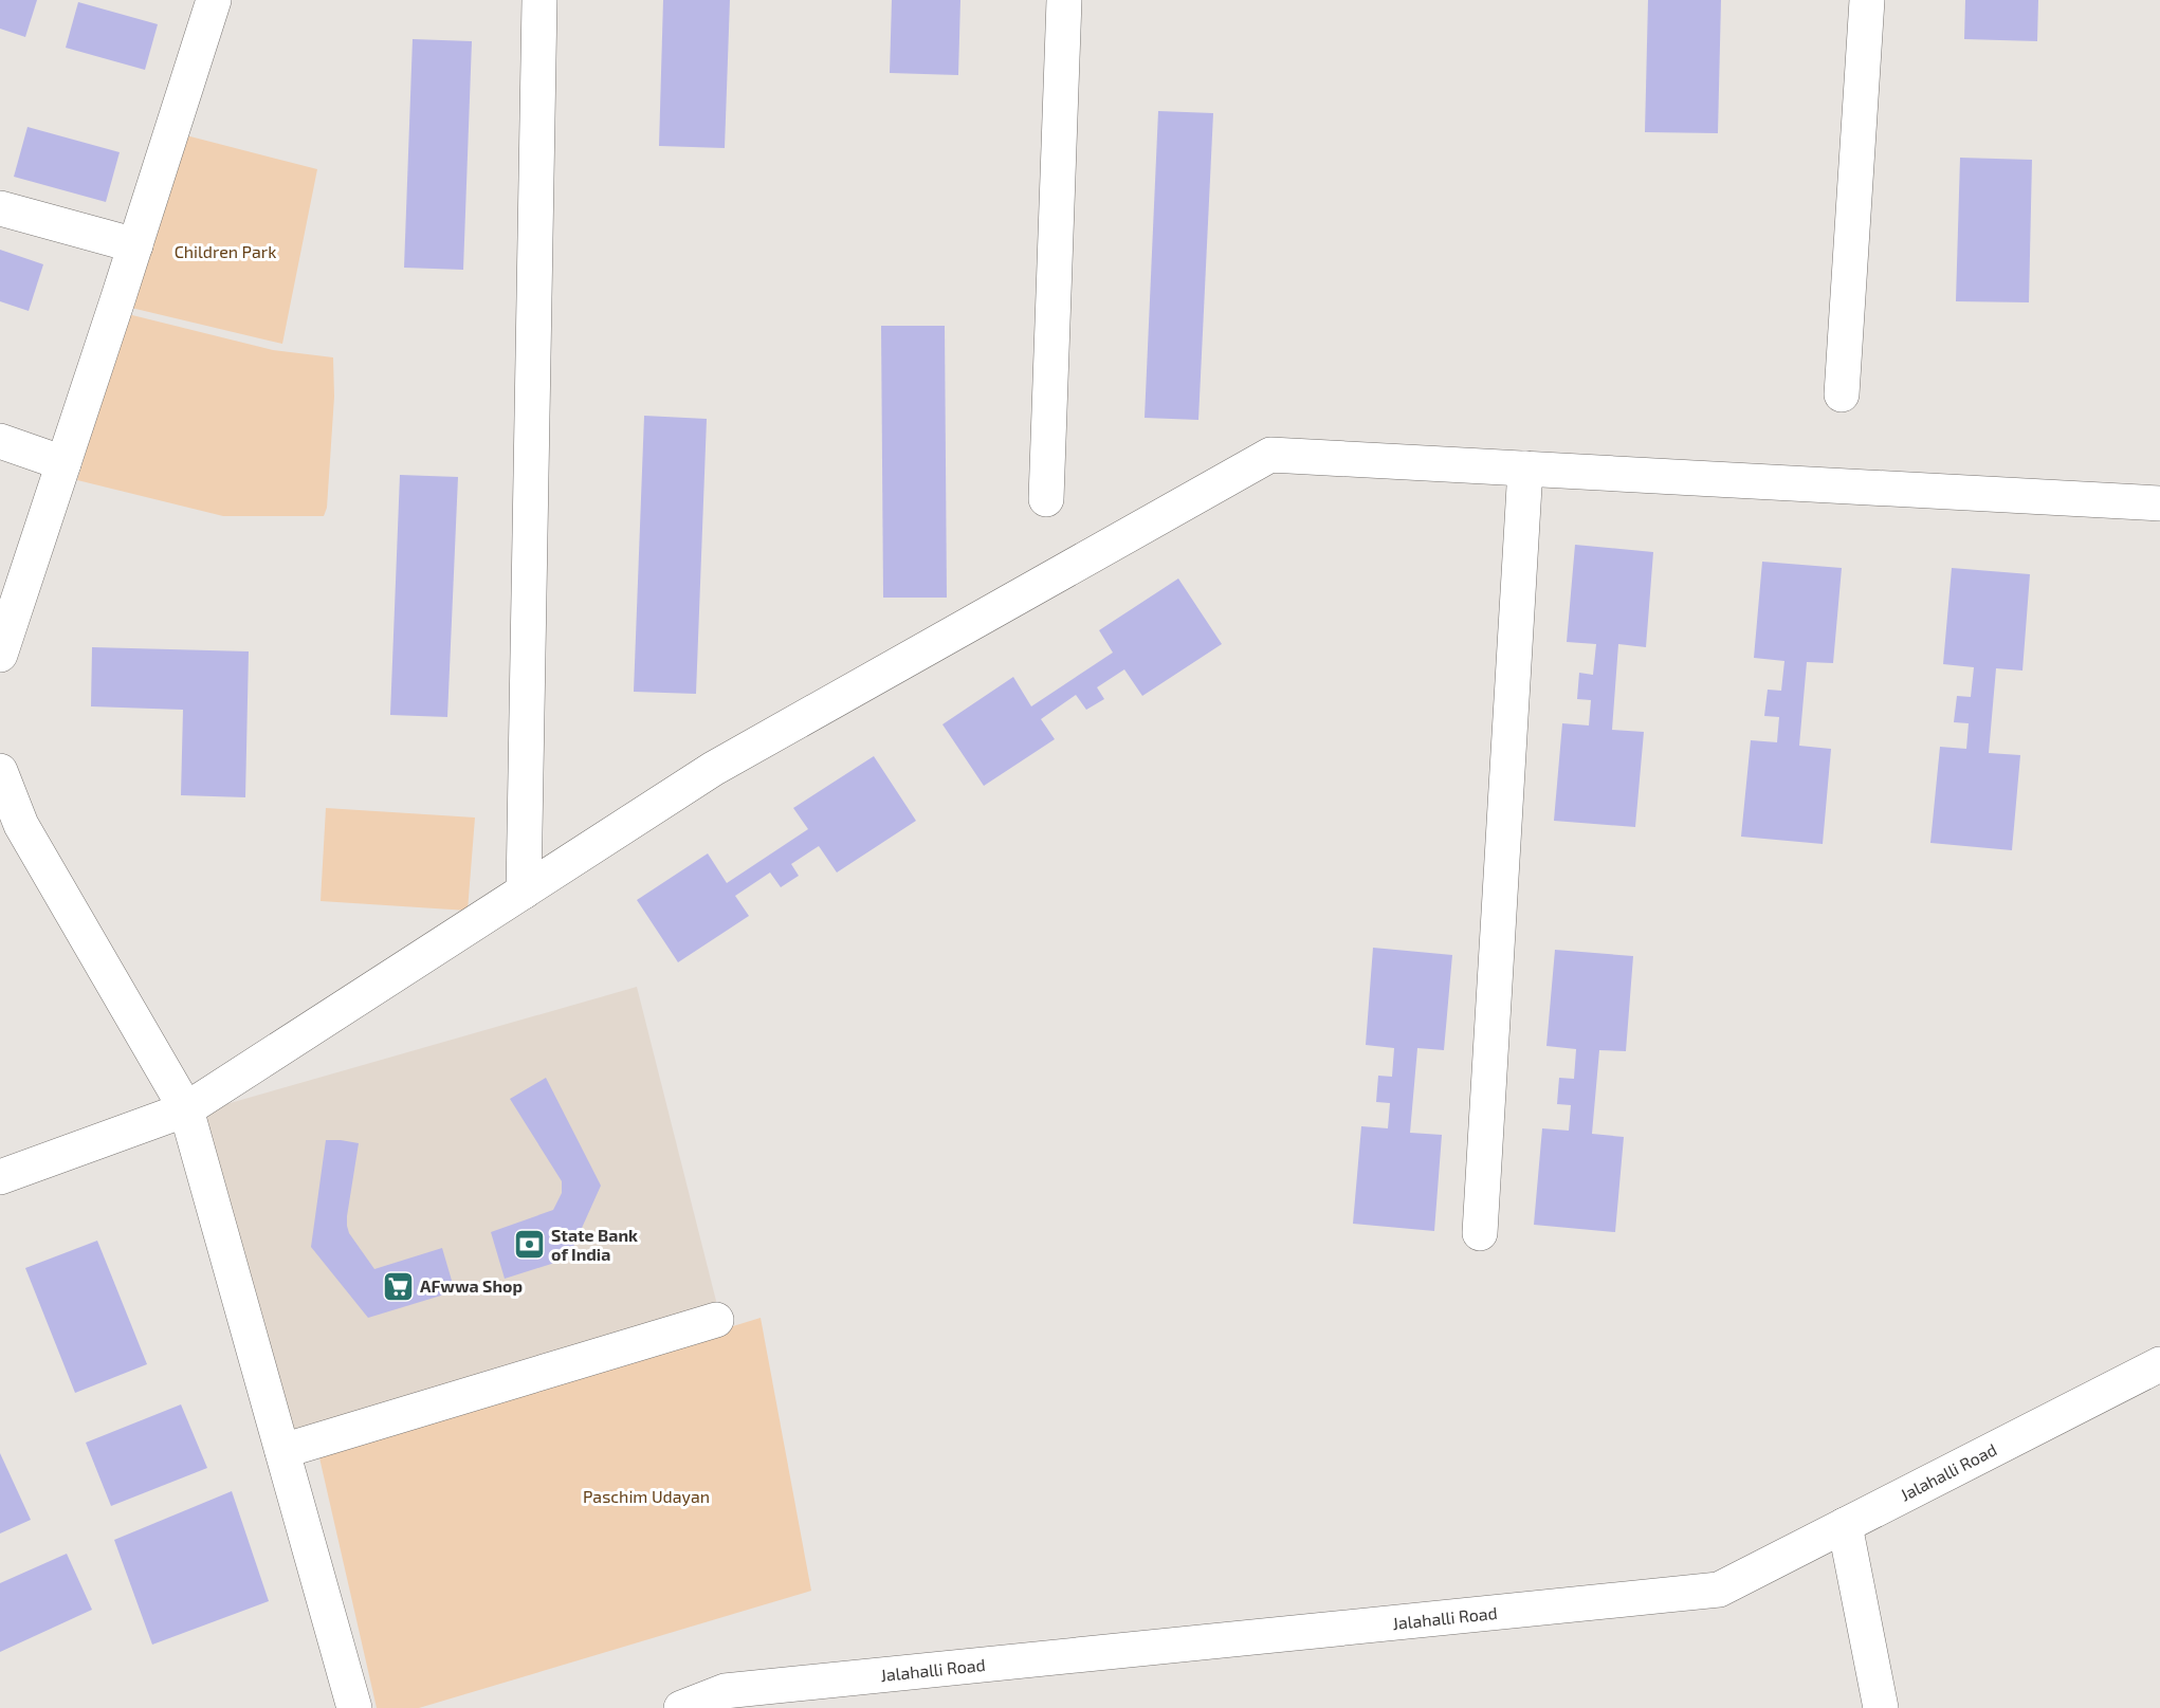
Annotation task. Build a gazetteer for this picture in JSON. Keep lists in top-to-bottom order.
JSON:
{
  "streets": {
    "main road": ["Jalahalli Road"]
  },
  "parks": ["Children Park", "Paschim Udayan"],
  "places": {
    "bank": ["State Bank of India"],
    "supermarket": ["AFwwa Shop"]
  }
}
